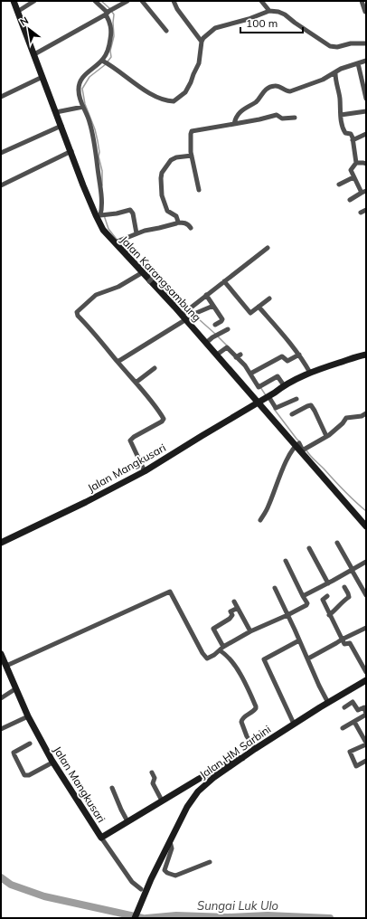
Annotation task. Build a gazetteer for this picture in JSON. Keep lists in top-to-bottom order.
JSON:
{
  "streets": {
    "main road": ["Jalan Karangsambung", "Jalan Mangkusari", "Jalan HM Sarbini"]
  },
  "crossings": [
    ["Jalan Karangsambung", "Jalan Mangkusari"],
    ["Jalan Mangkusari", "Jalan HM Sarbini"]
  ],
  "water": ["Sungai Luk Ulo"],
  "scale_bar": "100 m",
  "north": "top left"
}
